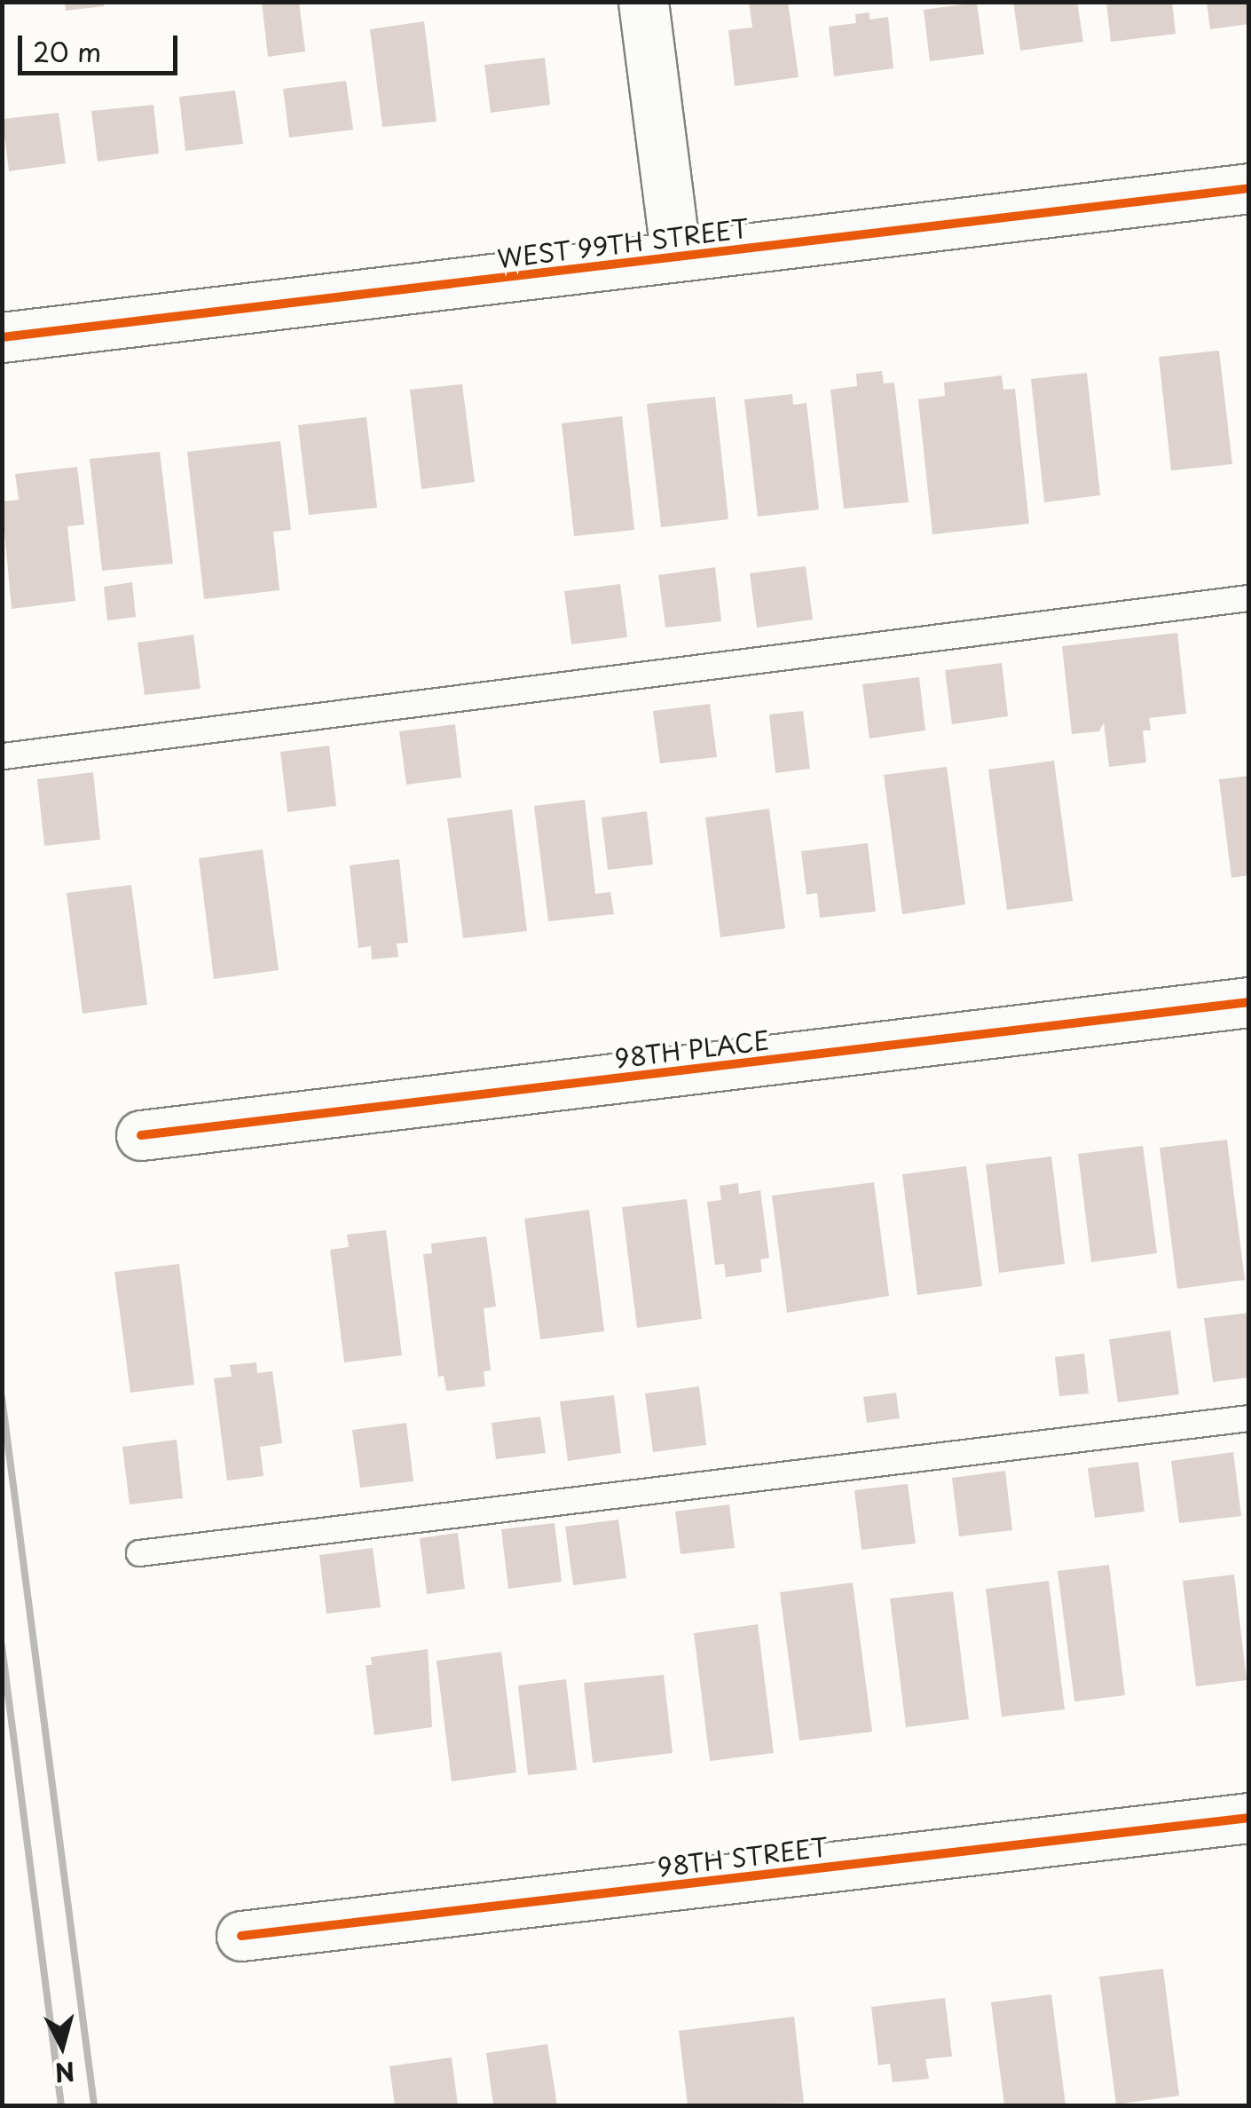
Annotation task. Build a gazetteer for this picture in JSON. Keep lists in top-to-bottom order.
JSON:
{
  "streets": {
    "street": ["WEST 99TH STREET", "98TH PLACE", "98TH STREET"]
  },
  "scale_bar": "20 m",
  "north": "bottom"
}
